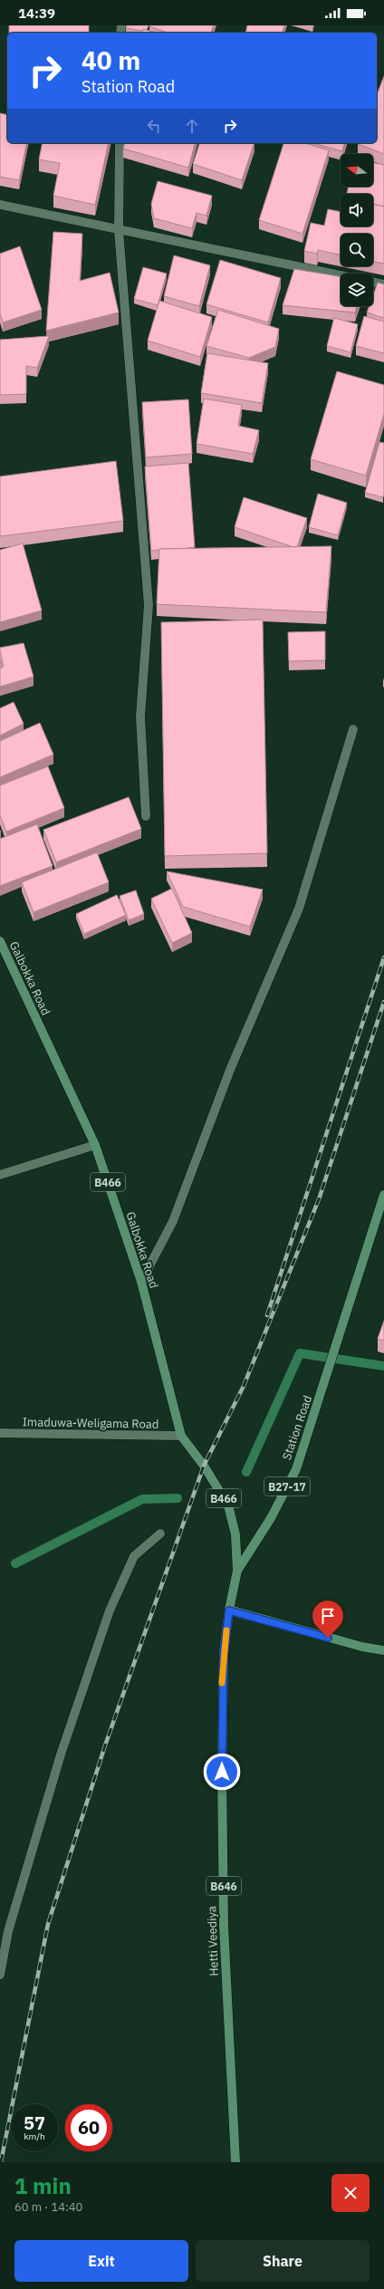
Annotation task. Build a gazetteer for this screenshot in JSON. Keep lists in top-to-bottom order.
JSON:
{
  "streets": {
    "main road": [
      "Galbokka Road",
      "B466",
      "Station Road",
      "B27-17",
      "B646",
      "Hetti Veediya"
    ],
    "street": ["Imaduwa-Weligama Road"]
  },
  "crossings": [
    ["Galbokka Road", "Imaduwa-Weligama Road"],
    ["Galbokka Road", "Station Road"],
    ["Station Road", "Hetti Veediya"]
  ],
  "north": "left",
  "page": {
    "status": "14:39",
    "turn": ["40 m", "Station Road"],
    "speed": "57 km/h",
    "limit": "60",
    "heading": ["1 min", "60 m · 14:40"],
    "buttons": ["Exit", "Share"]
  }
}
